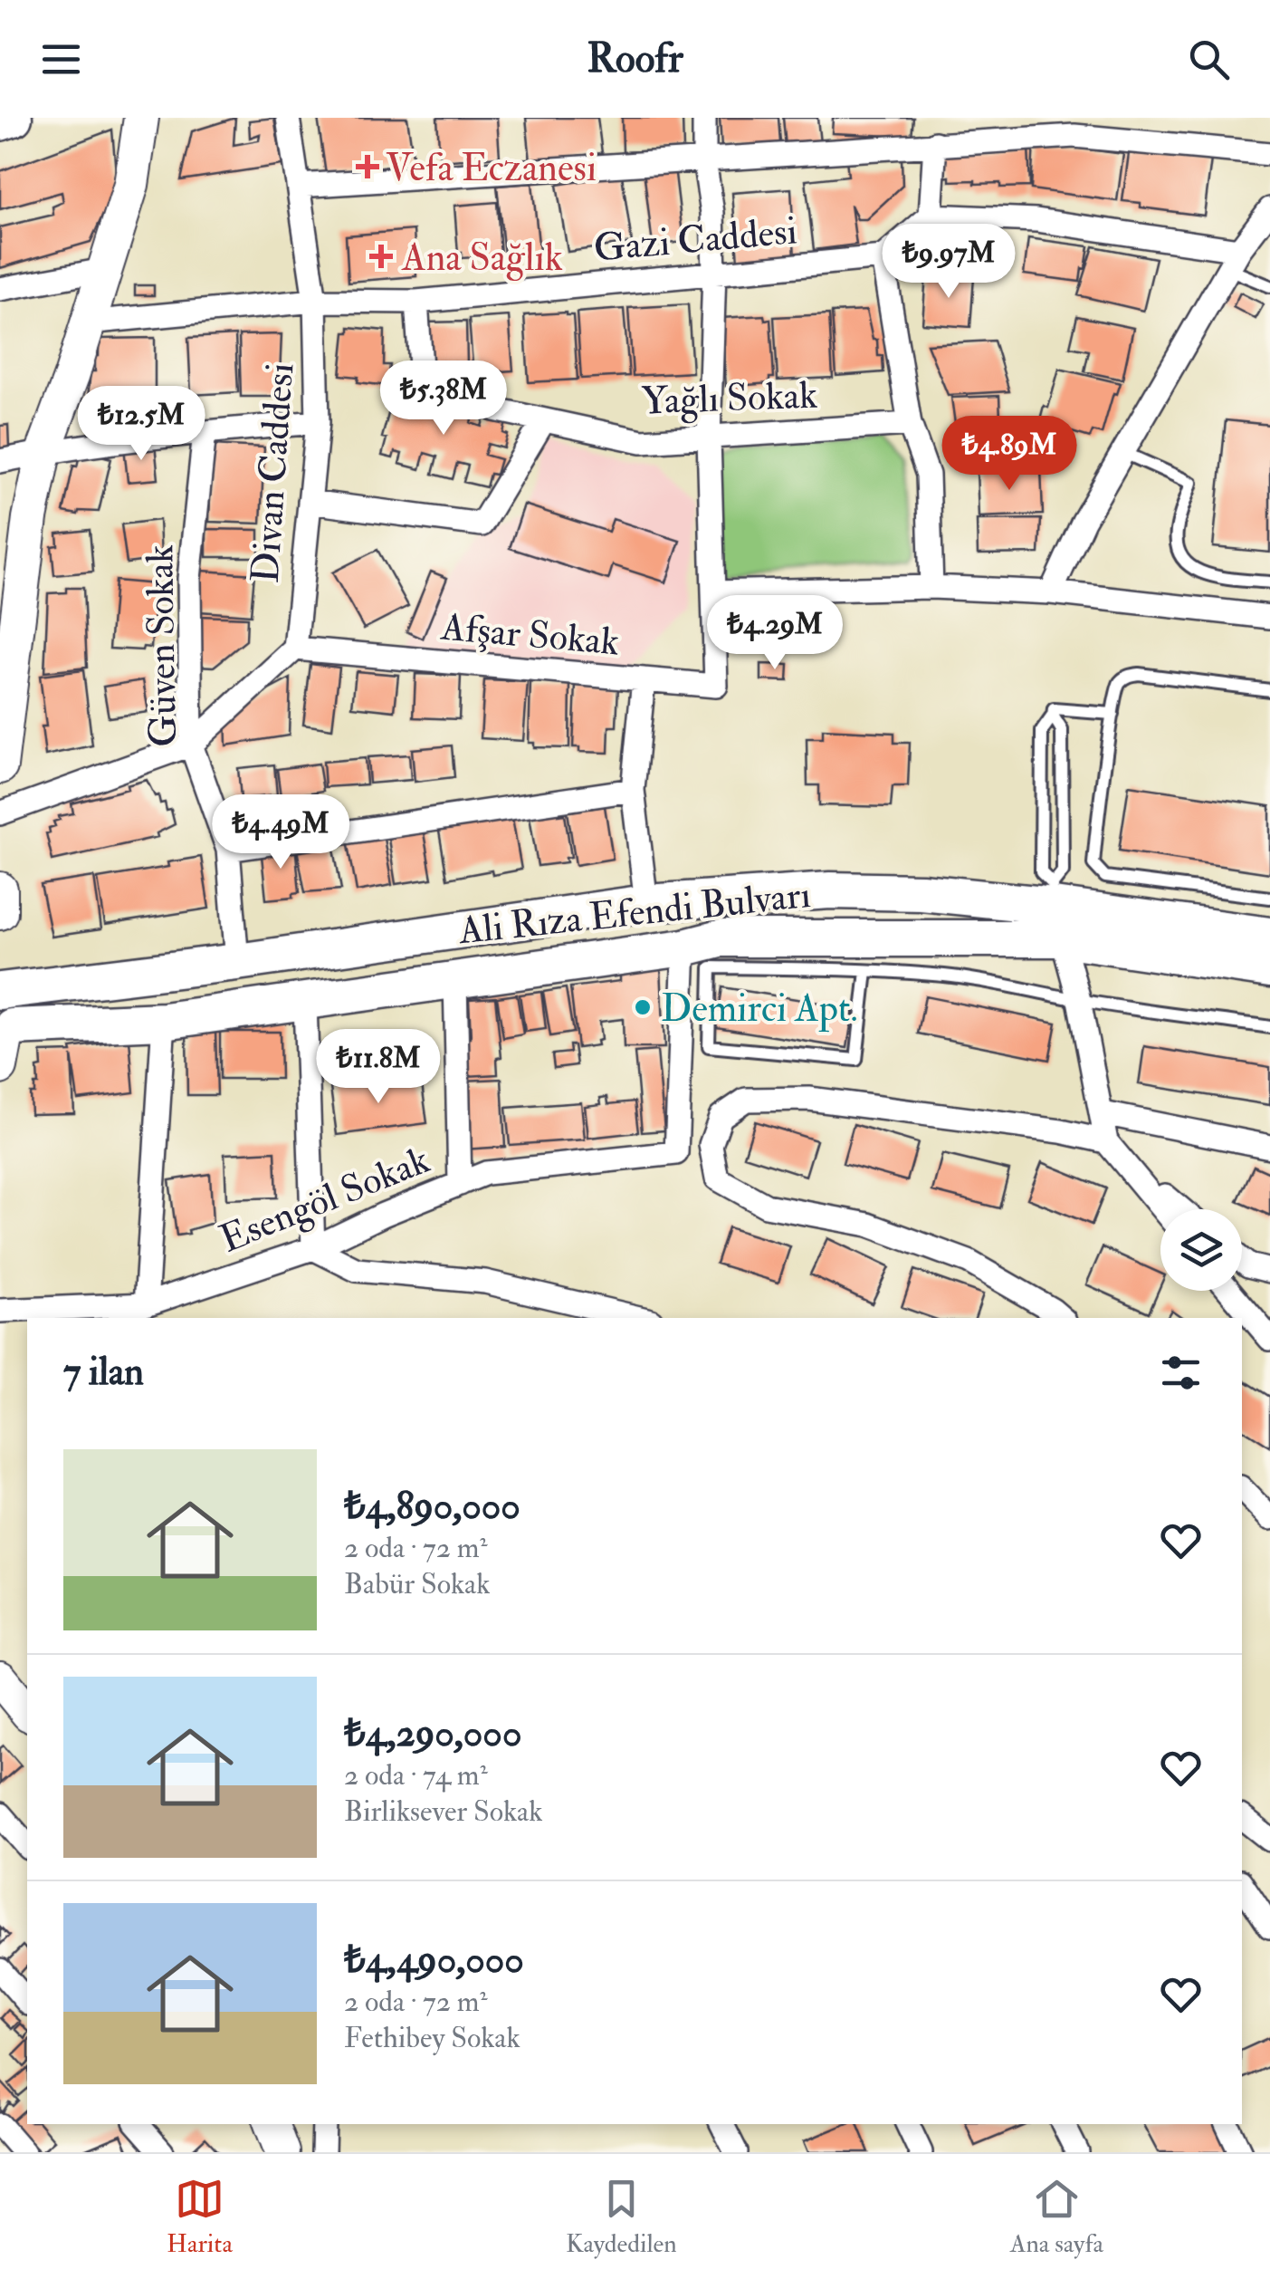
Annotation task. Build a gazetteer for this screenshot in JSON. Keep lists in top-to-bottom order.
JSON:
{
  "streets": {
    "main road": ["Ali Rıza Efendi Bulvarı"],
    "street": [
      "Gazi Caddesi",
      "Yağlı Sokak",
      "Divan Caddesi",
      "Afşar Sokak",
      "Güven Sokak",
      "Esengöl Sokak"
    ]
  },
  "crossings": [
    ["Gazi Caddesi", "Yağlı Sokak"],
    ["Gazi Caddesi", "Divan Caddesi"],
    ["Divan Caddesi", "Afşar Sokak"],
    ["Afşar Sokak", "Ali Rıza Efendi Bulvarı"],
    ["Güven Sokak", "Ali Rıza Efendi Bulvarı"],
    ["Ali Rıza Efendi Bulvarı", "Esengöl Sokak"]
  ],
  "places": {
    "health": ["Vefa Eczanesi", "Ana Sağlık"],
    "other": ["Demirci Apt."]
  },
  "page": {
    "header": "Roofr",
    "price": [
      "₺9.97M",
      "₺5.38M",
      "₺12.5M",
      "₺4.89M",
      "₺4.29M",
      "₺4.49M",
      "₺11.8M"
    ],
    "heading": "7 ilan",
    "list": [
      {
        "name": "₺4,890,000",
        "note": "2 oda · 72 m² · Babür Sokak"
      },
      {
        "name": "₺4,290,000",
        "note": "2 oda · 74 m² · Birliksever Sokak"
      },
      {
        "name": "₺4,490,000",
        "note": "2 oda · 72 m² · Fethibey Sokak"
      }
    ],
    "tabs": ["Harita", "Kaydedilen", "Ana sayfa"]
  }
}
